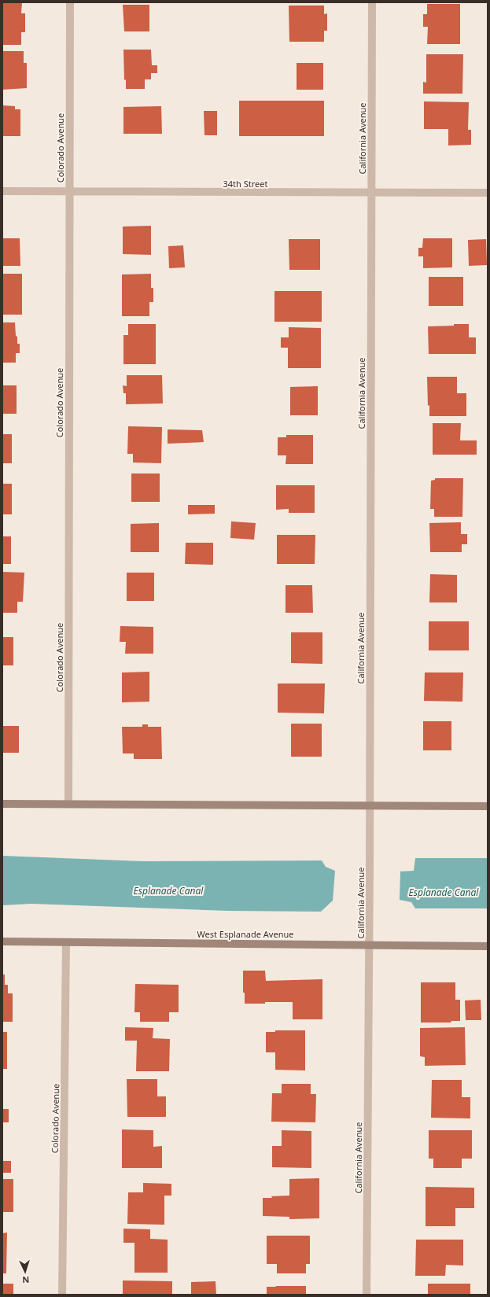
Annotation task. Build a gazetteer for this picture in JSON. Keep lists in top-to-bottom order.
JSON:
{
  "streets": {
    "main road": ["West Esplanade Avenue"],
    "street": ["California Avenue", "Colorado Avenue", "34th Street"]
  },
  "crossings": [
    ["California Avenue", "34th Street"],
    ["California Avenue", "West Esplanade Avenue"],
    ["Colorado Avenue", "34th Street"],
    ["Colorado Avenue", "West Esplanade Avenue"]
  ],
  "water": ["Esplanade Canal"],
  "north": "bottom"
}
